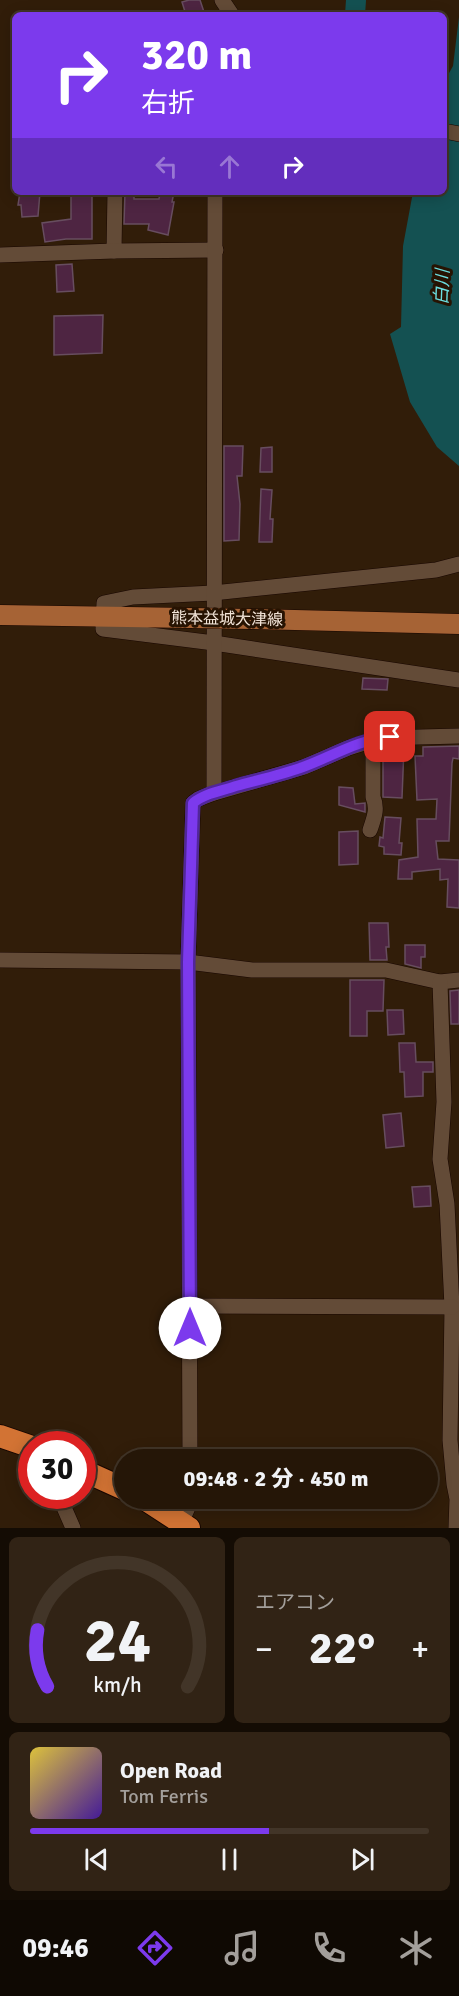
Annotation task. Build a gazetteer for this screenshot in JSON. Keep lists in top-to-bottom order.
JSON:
{
  "streets": {
    "main road": ["熊本益城大津線"]
  },
  "water": ["白川"],
  "page": {
    "turn": ["320 m", "右折"],
    "limit": "30",
    "trip": "09:48 · 2 分 · 450 m",
    "tile": "エアコン",
    "heat": ["−", "22°", "+"],
    "song": ["Open Road", "Tom Ferris"],
    "tabs": "09:46",
    "gauge": ["24", "km/h"]
  }
}
